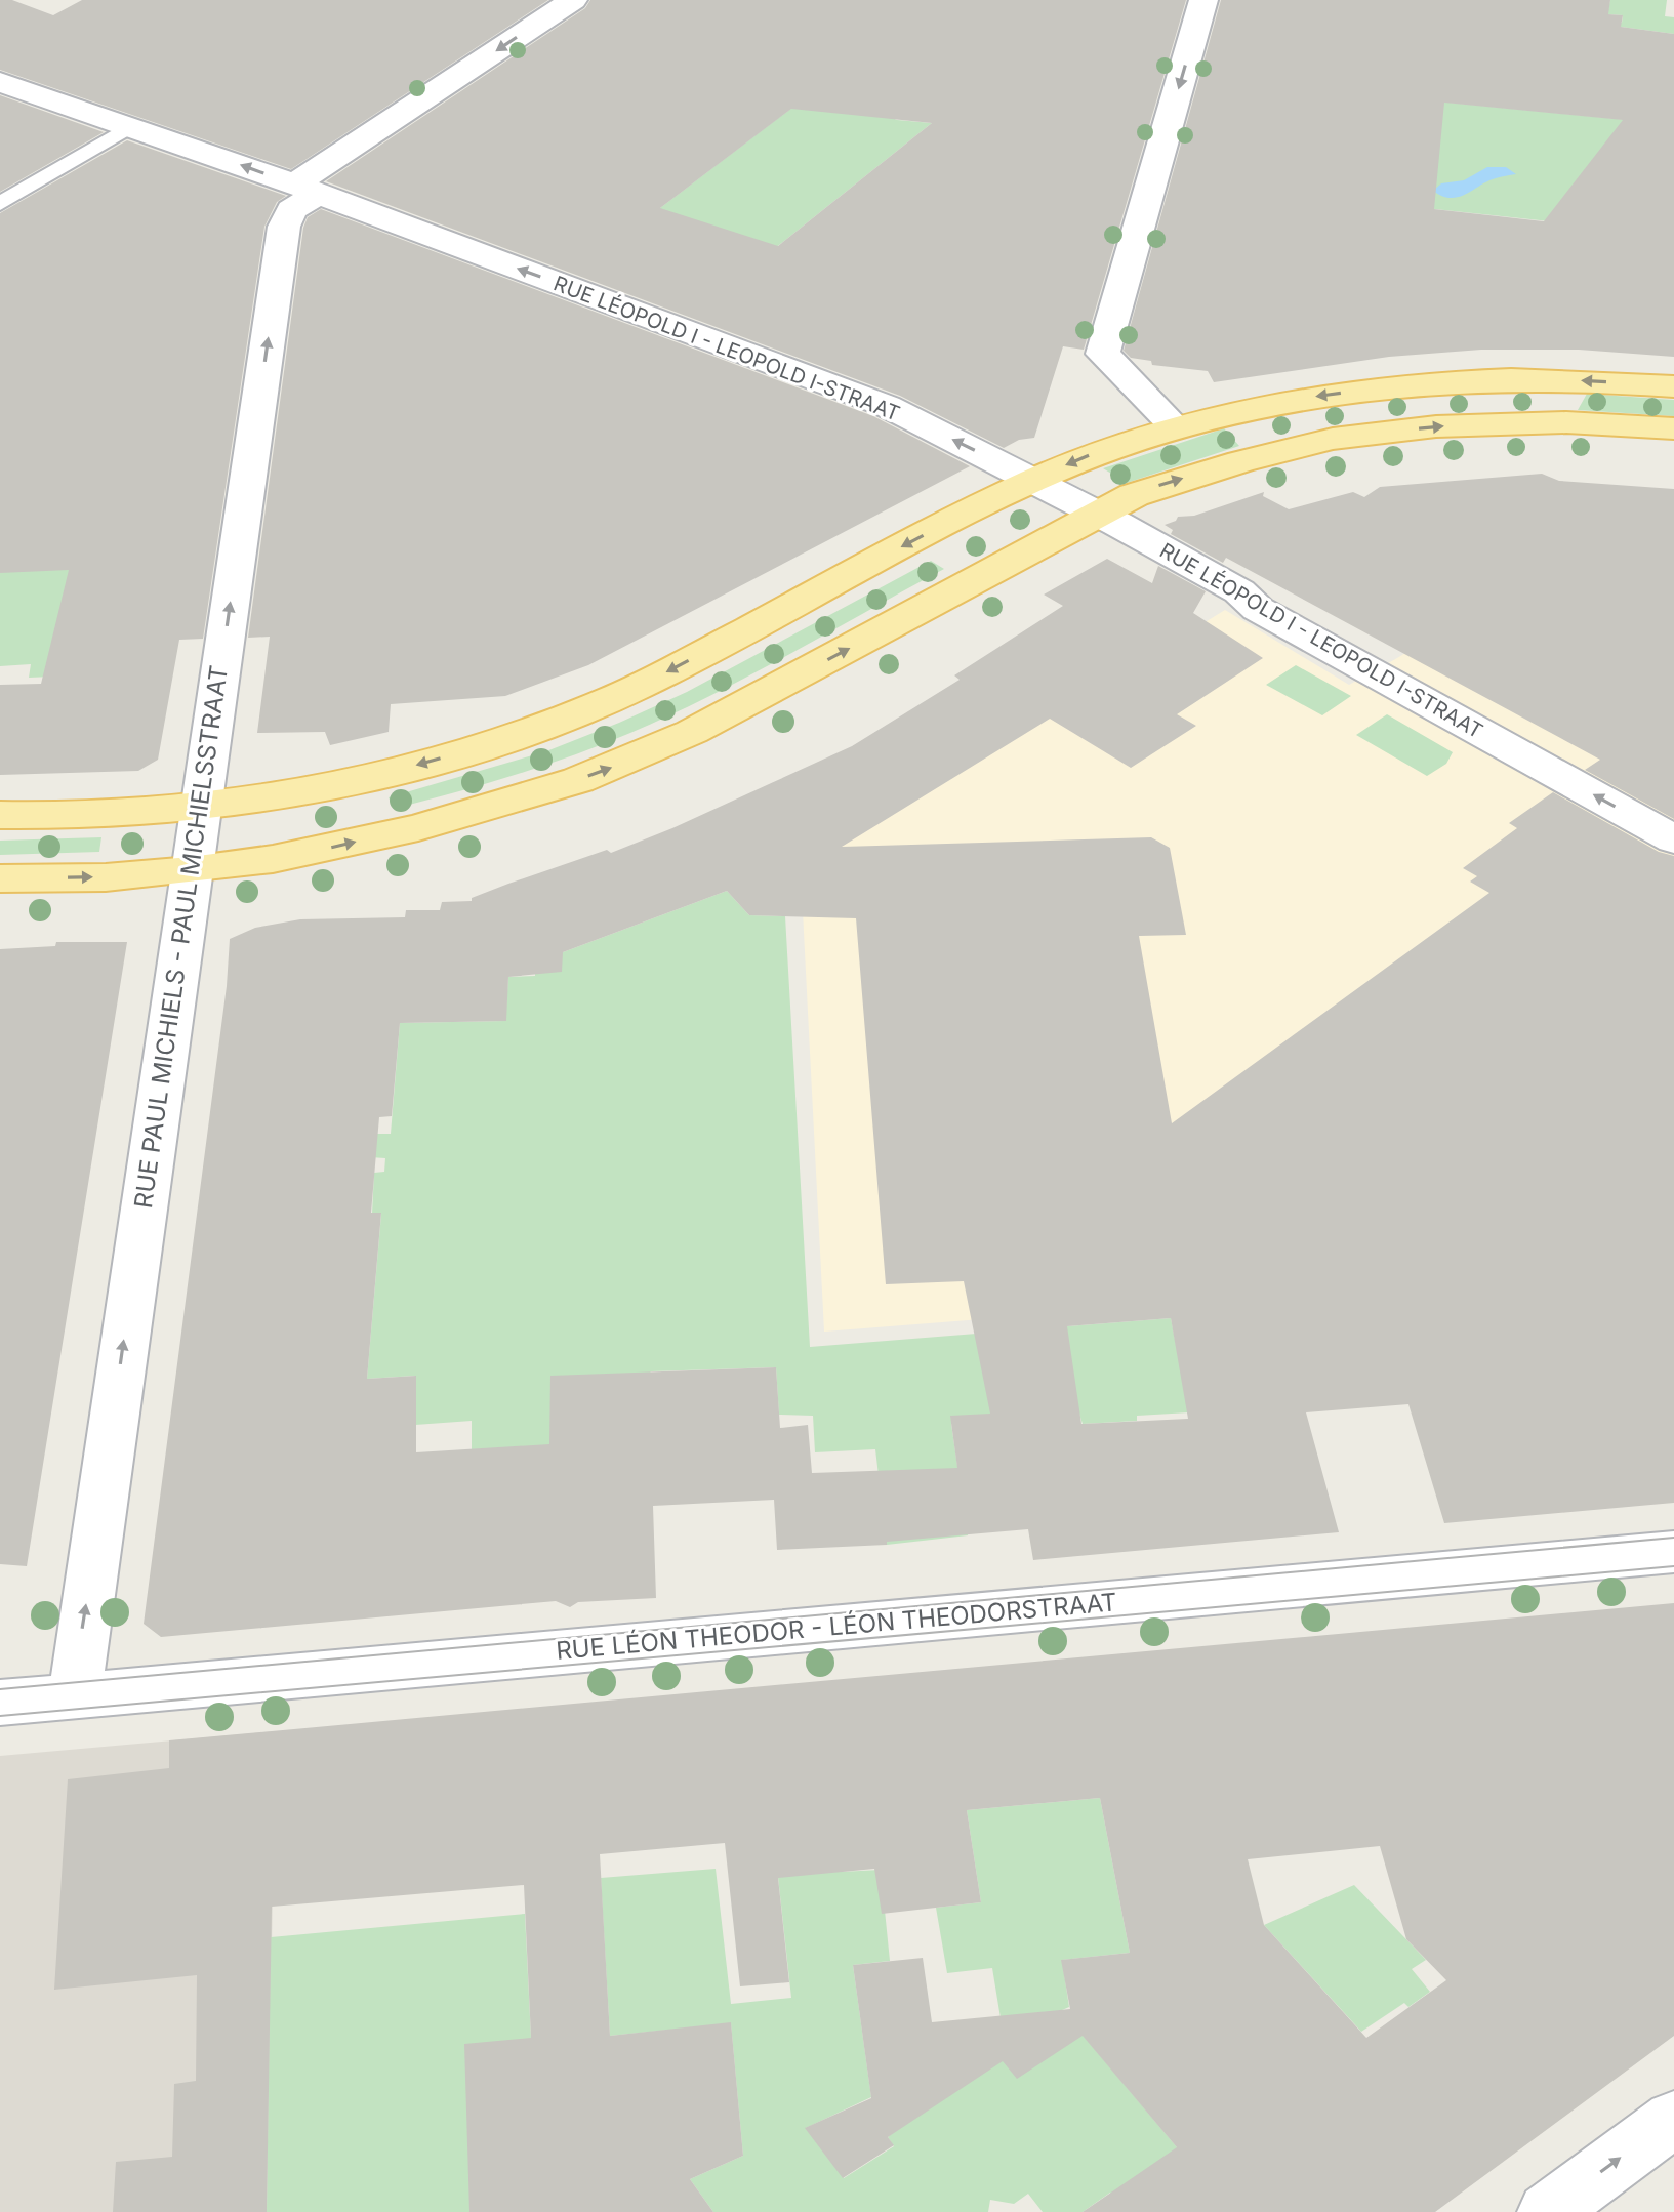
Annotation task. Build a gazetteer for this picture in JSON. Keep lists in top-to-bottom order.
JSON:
{
  "streets": {
    "street": ["RUE LÉOPOLD I - LEOPOLD I-STRAAT", "RUE PAUL MICHIELS - PAUL MICHIELSSTRAAT", "RUE LÉON THEODOR - LÉON THEODORSTRAAT"]
  },
  "crossings": [
    ["RUE LÉOPOLD I - LEOPOLD I-STRAAT", "RUE PAUL MICHIELS - PAUL MICHIELSSTRAAT"],
    ["RUE PAUL MICHIELS - PAUL MICHIELSSTRAAT", "RUE LÉON THEODOR - LÉON THEODORSTRAAT"]
  ],
  "one_way": ["RUE LÉOPOLD I - LEOPOLD I-STRAAT"]
}
